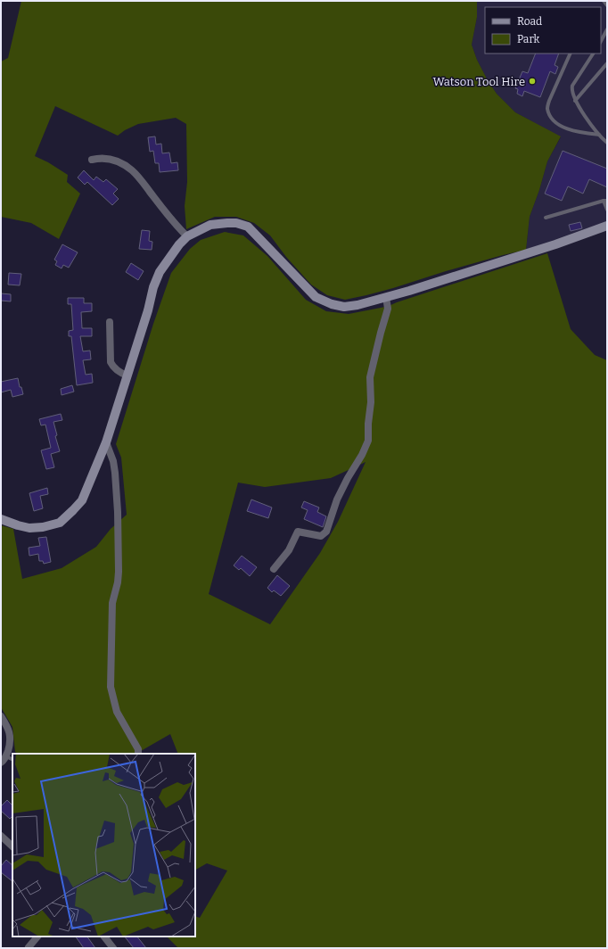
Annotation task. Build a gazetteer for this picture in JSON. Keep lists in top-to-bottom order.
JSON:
{
  "places": ["Watson Tool Hire"],
  "legend": ["Road", "Park"]
}
